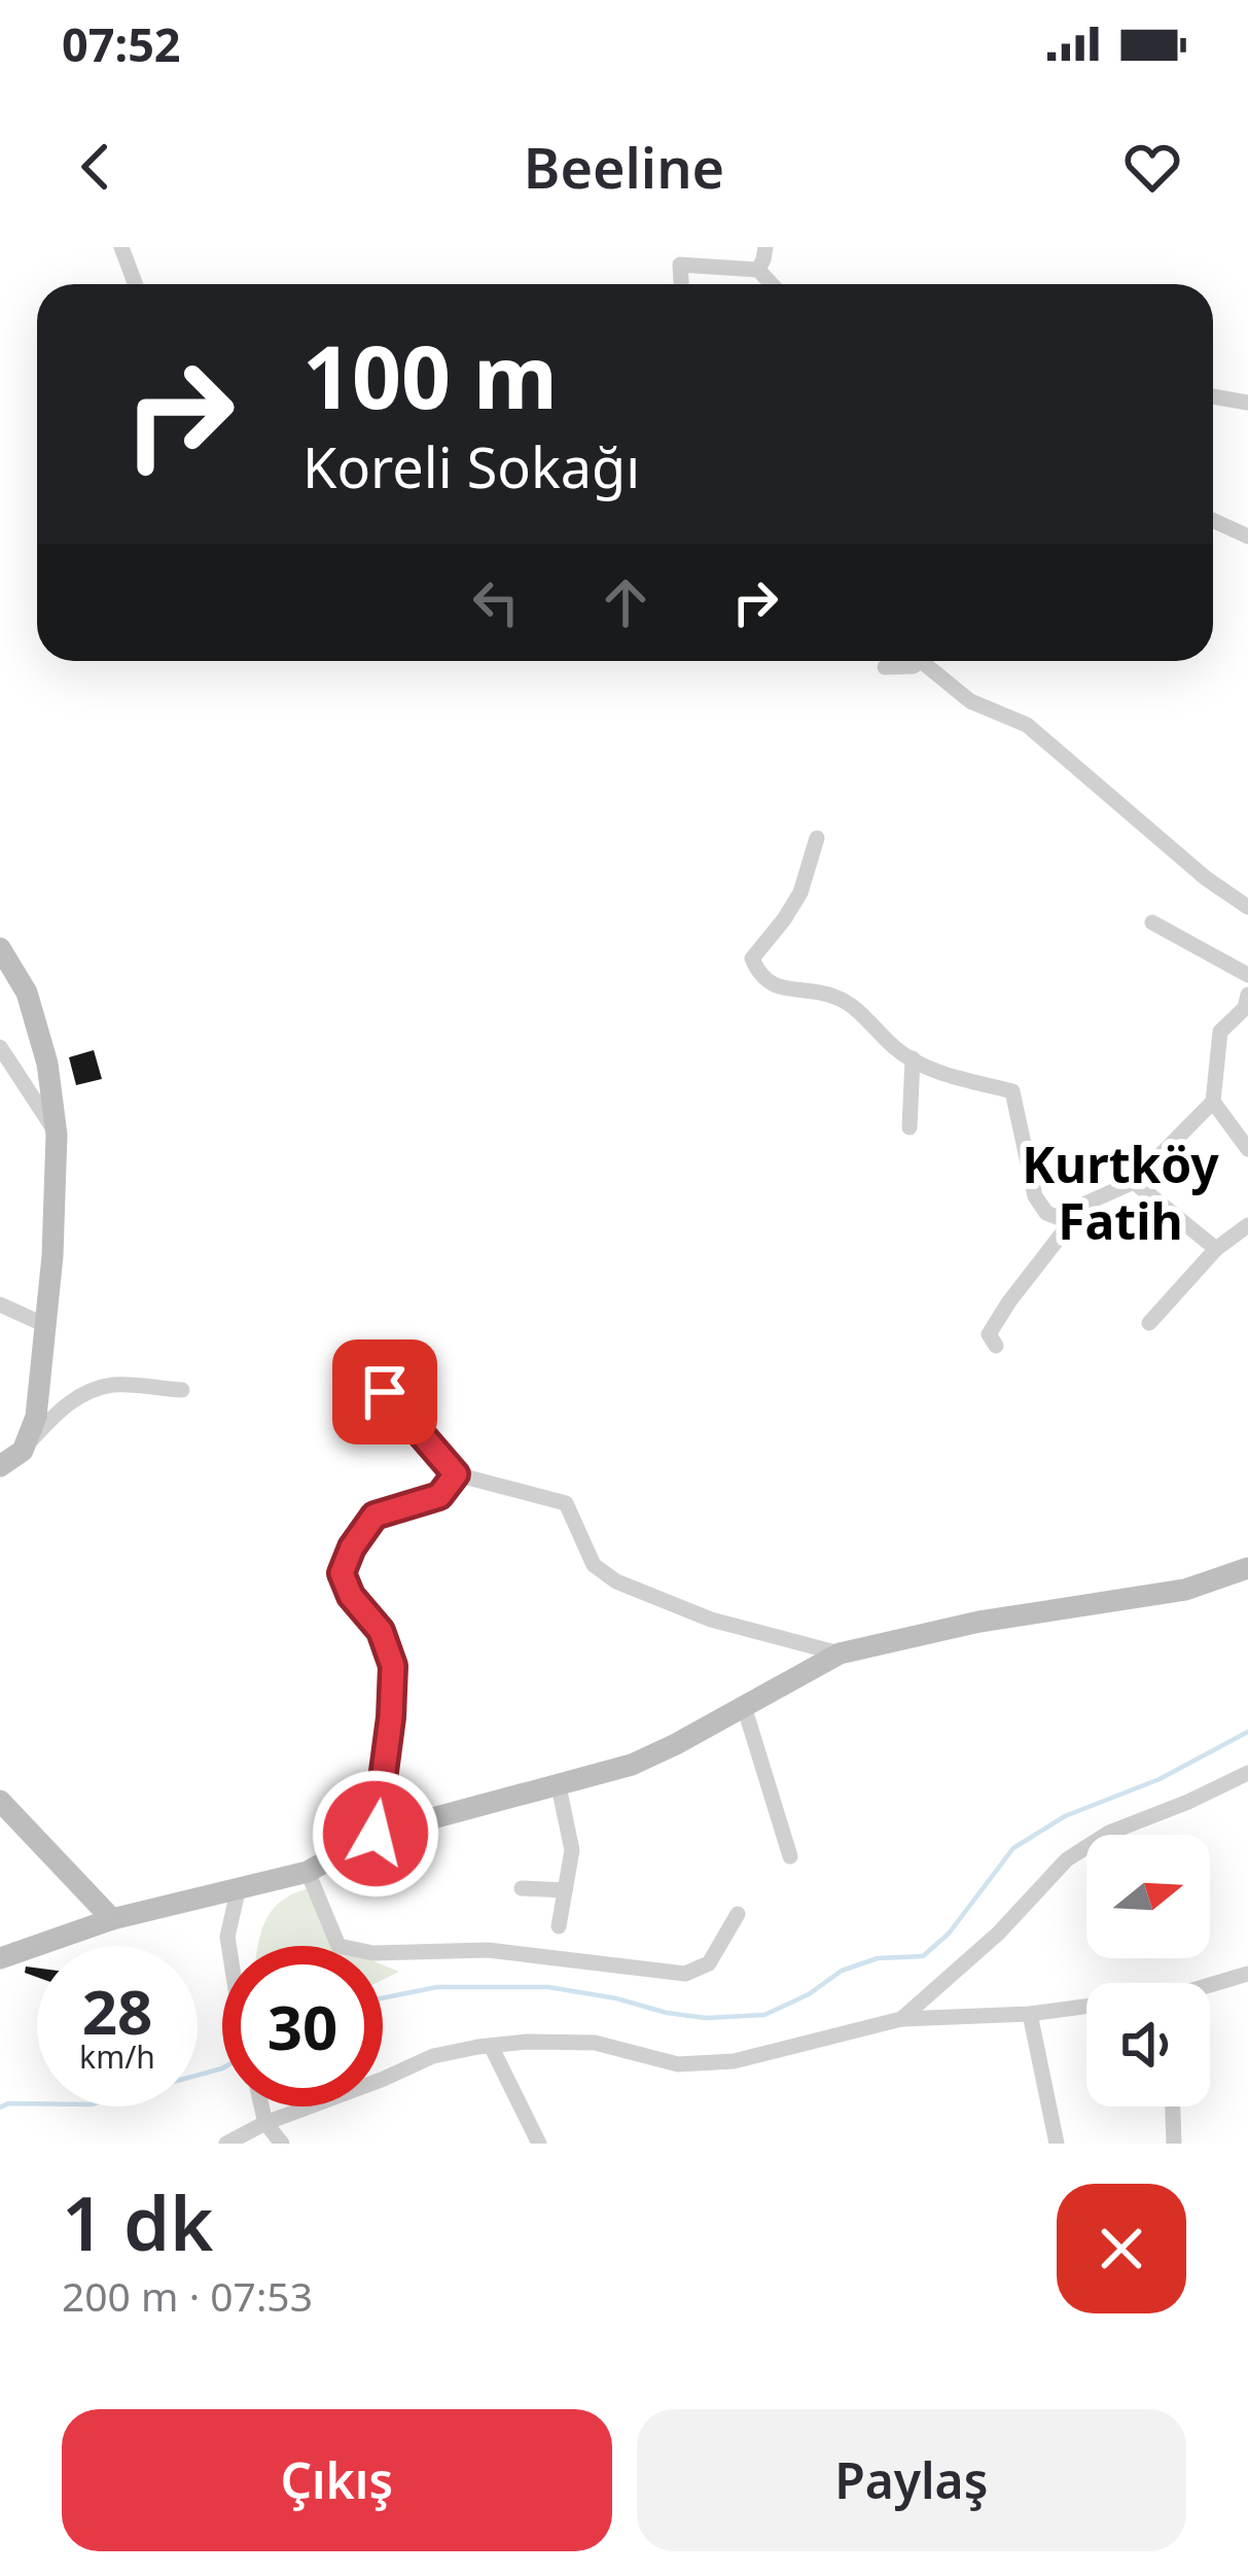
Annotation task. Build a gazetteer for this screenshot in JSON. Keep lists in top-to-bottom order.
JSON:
{
  "districts": ["Kurtköy Fatih"],
  "north": "right",
  "page": {
    "status": "07:52",
    "header": "Beeline",
    "turn": ["100 m", "Koreli Sokağı"],
    "speed": "28 km/h",
    "limit": "30",
    "heading": ["1 dk", "200 m · 07:53"],
    "buttons": ["Çıkış", "Paylaş"]
  }
}
